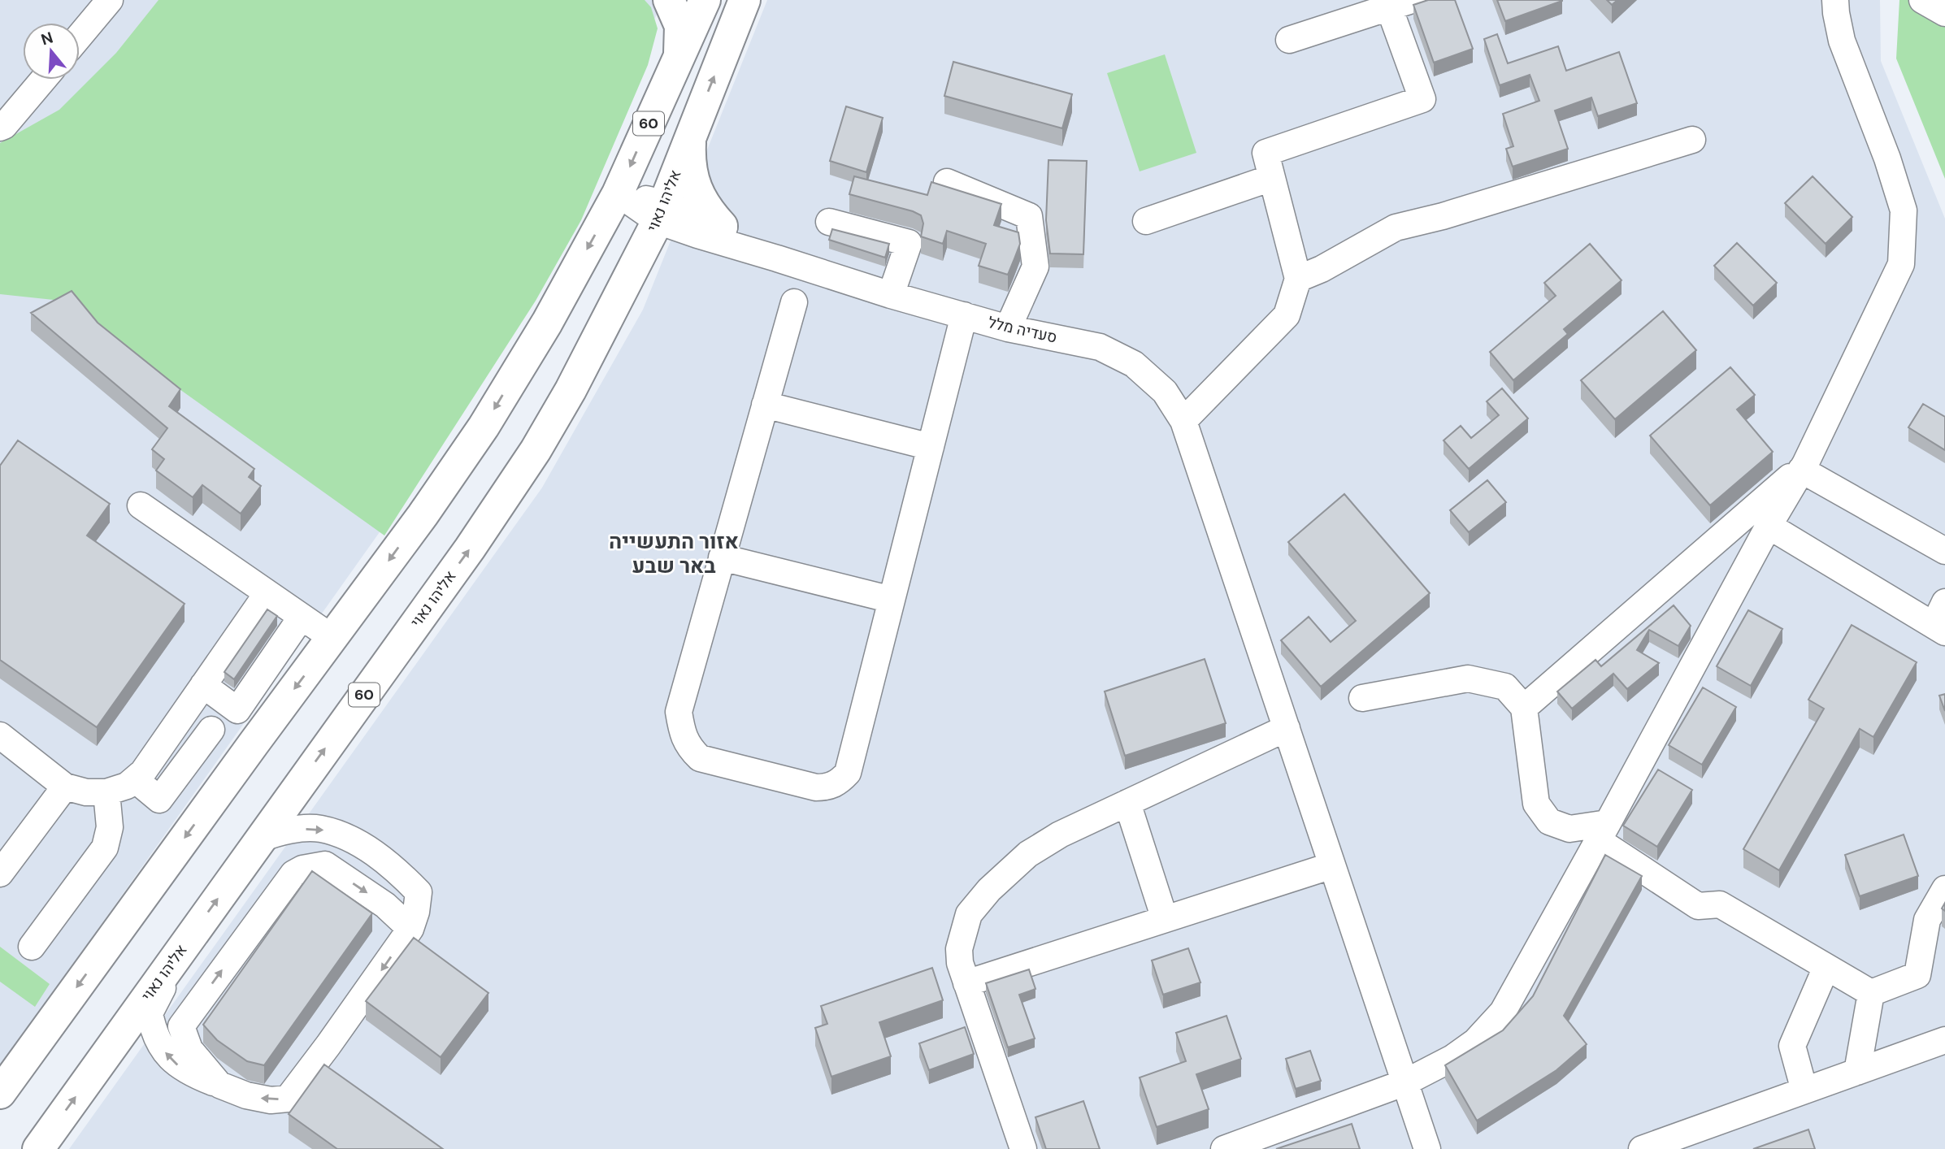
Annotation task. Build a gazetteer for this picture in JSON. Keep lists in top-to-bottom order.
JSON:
{
  "streets": {
    "highway": ["60", "אליהו נאוי"],
    "street": ["סעדיה מלל"]
  },
  "crossings": [
    ["60", "סעדיה מלל"],
    ["אליהו נאוי", "סעדיה מלל"]
  ],
  "districts": ["אזור התעשייה באר שבע"],
  "north": "top"
}
